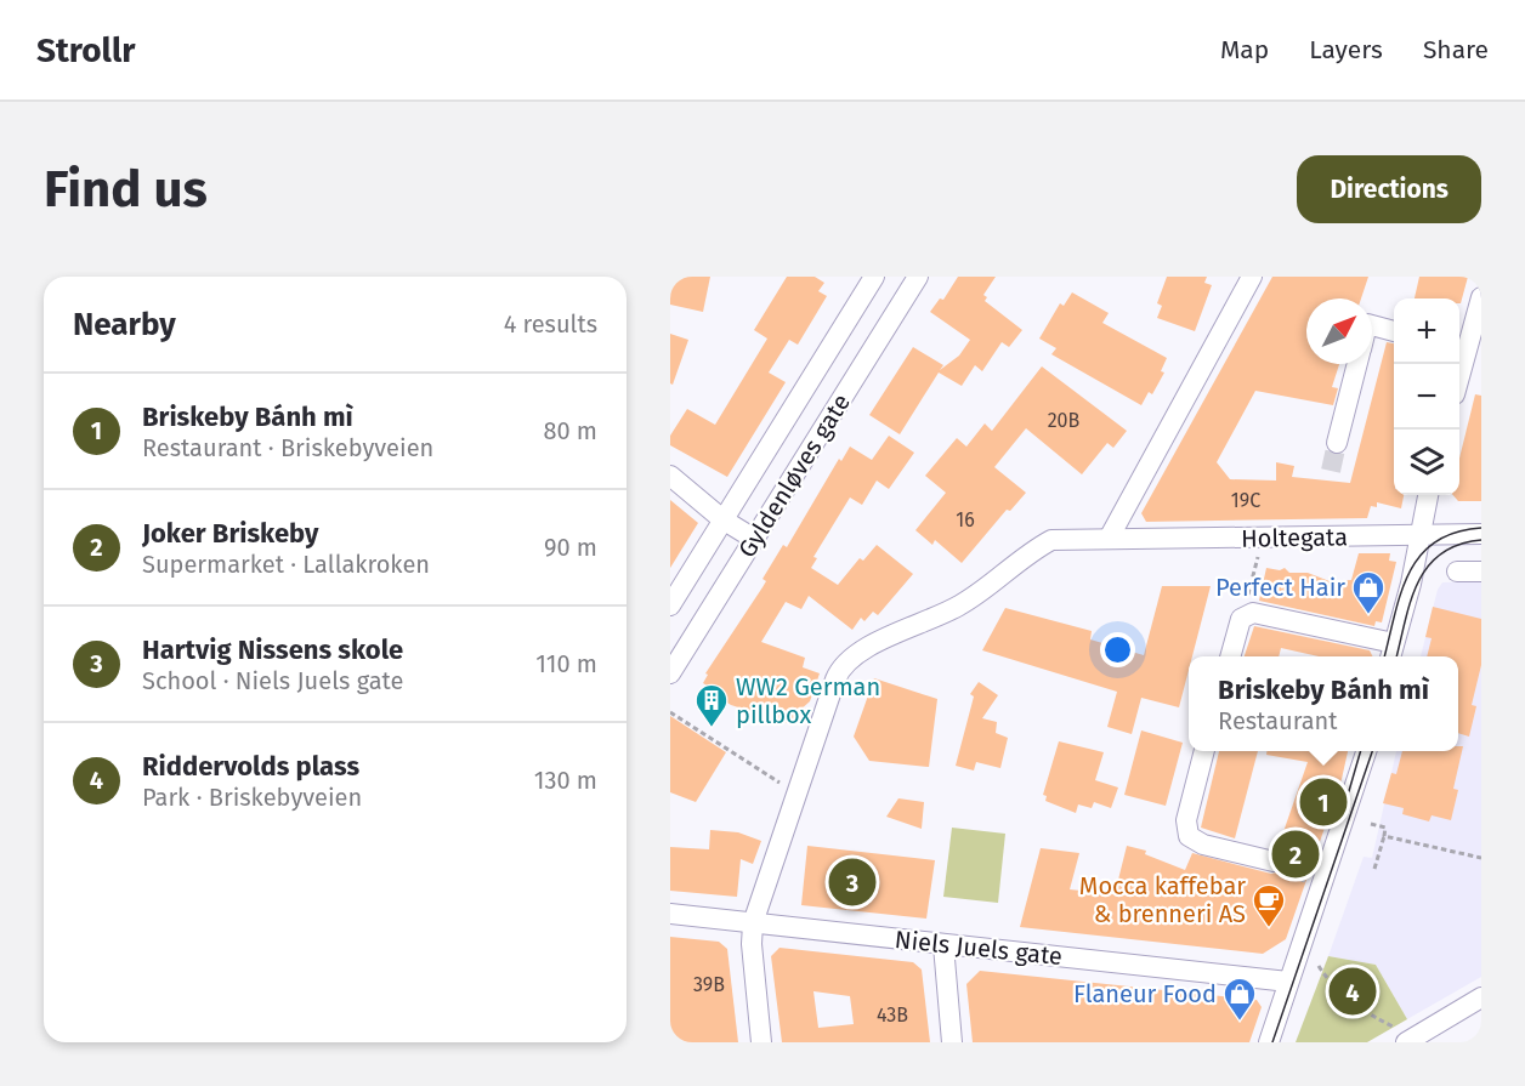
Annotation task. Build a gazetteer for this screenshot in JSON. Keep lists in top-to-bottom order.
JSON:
{
  "streets": {
    "street": ["Gyldenløves gate", "Holtegata", "Niels Juels gate"]
  },
  "places": {
    "shop": ["Perfect Hair", "Flaneur Food"],
    "building": ["WW2 German pillbox"],
    "cafe": ["Mocca kaffebar & brenneri AS"]
  },
  "house_numbers": [
    "20B",
    "19C",
    "16",
    "39B",
    "43B"
  ],
  "north": "top right",
  "page": {
    "header": "Strollr",
    "nav": ["Map", "Layers", "Share"],
    "buttons": "Directions",
    "title": "Find us",
    "heading": ["Nearby", "4 results"],
    "map_buttons": ["+", "−"],
    "list": [
      {
        "mark": "1",
        "name": "Briskeby Bánh mì",
        "note": "Restaurant · Briskebyveien",
        "value": "80 m"
      },
      {
        "mark": "2",
        "name": "Joker Briskeby",
        "note": "Supermarket · Lallakroken",
        "value": "90 m"
      },
      {
        "mark": "3",
        "name": "Hartvig Nissens skole",
        "note": "School · Niels Juels gate",
        "value": "110 m"
      },
      {
        "mark": "4",
        "name": "Riddervolds plass",
        "note": "Park · Briskebyveien",
        "value": "130 m"
      }
    ],
    "popup": ["Briskeby Bánh mì", "Restaurant"],
    "pins": [
      "1",
      "2",
      "3",
      "4"
    ]
  }
}
